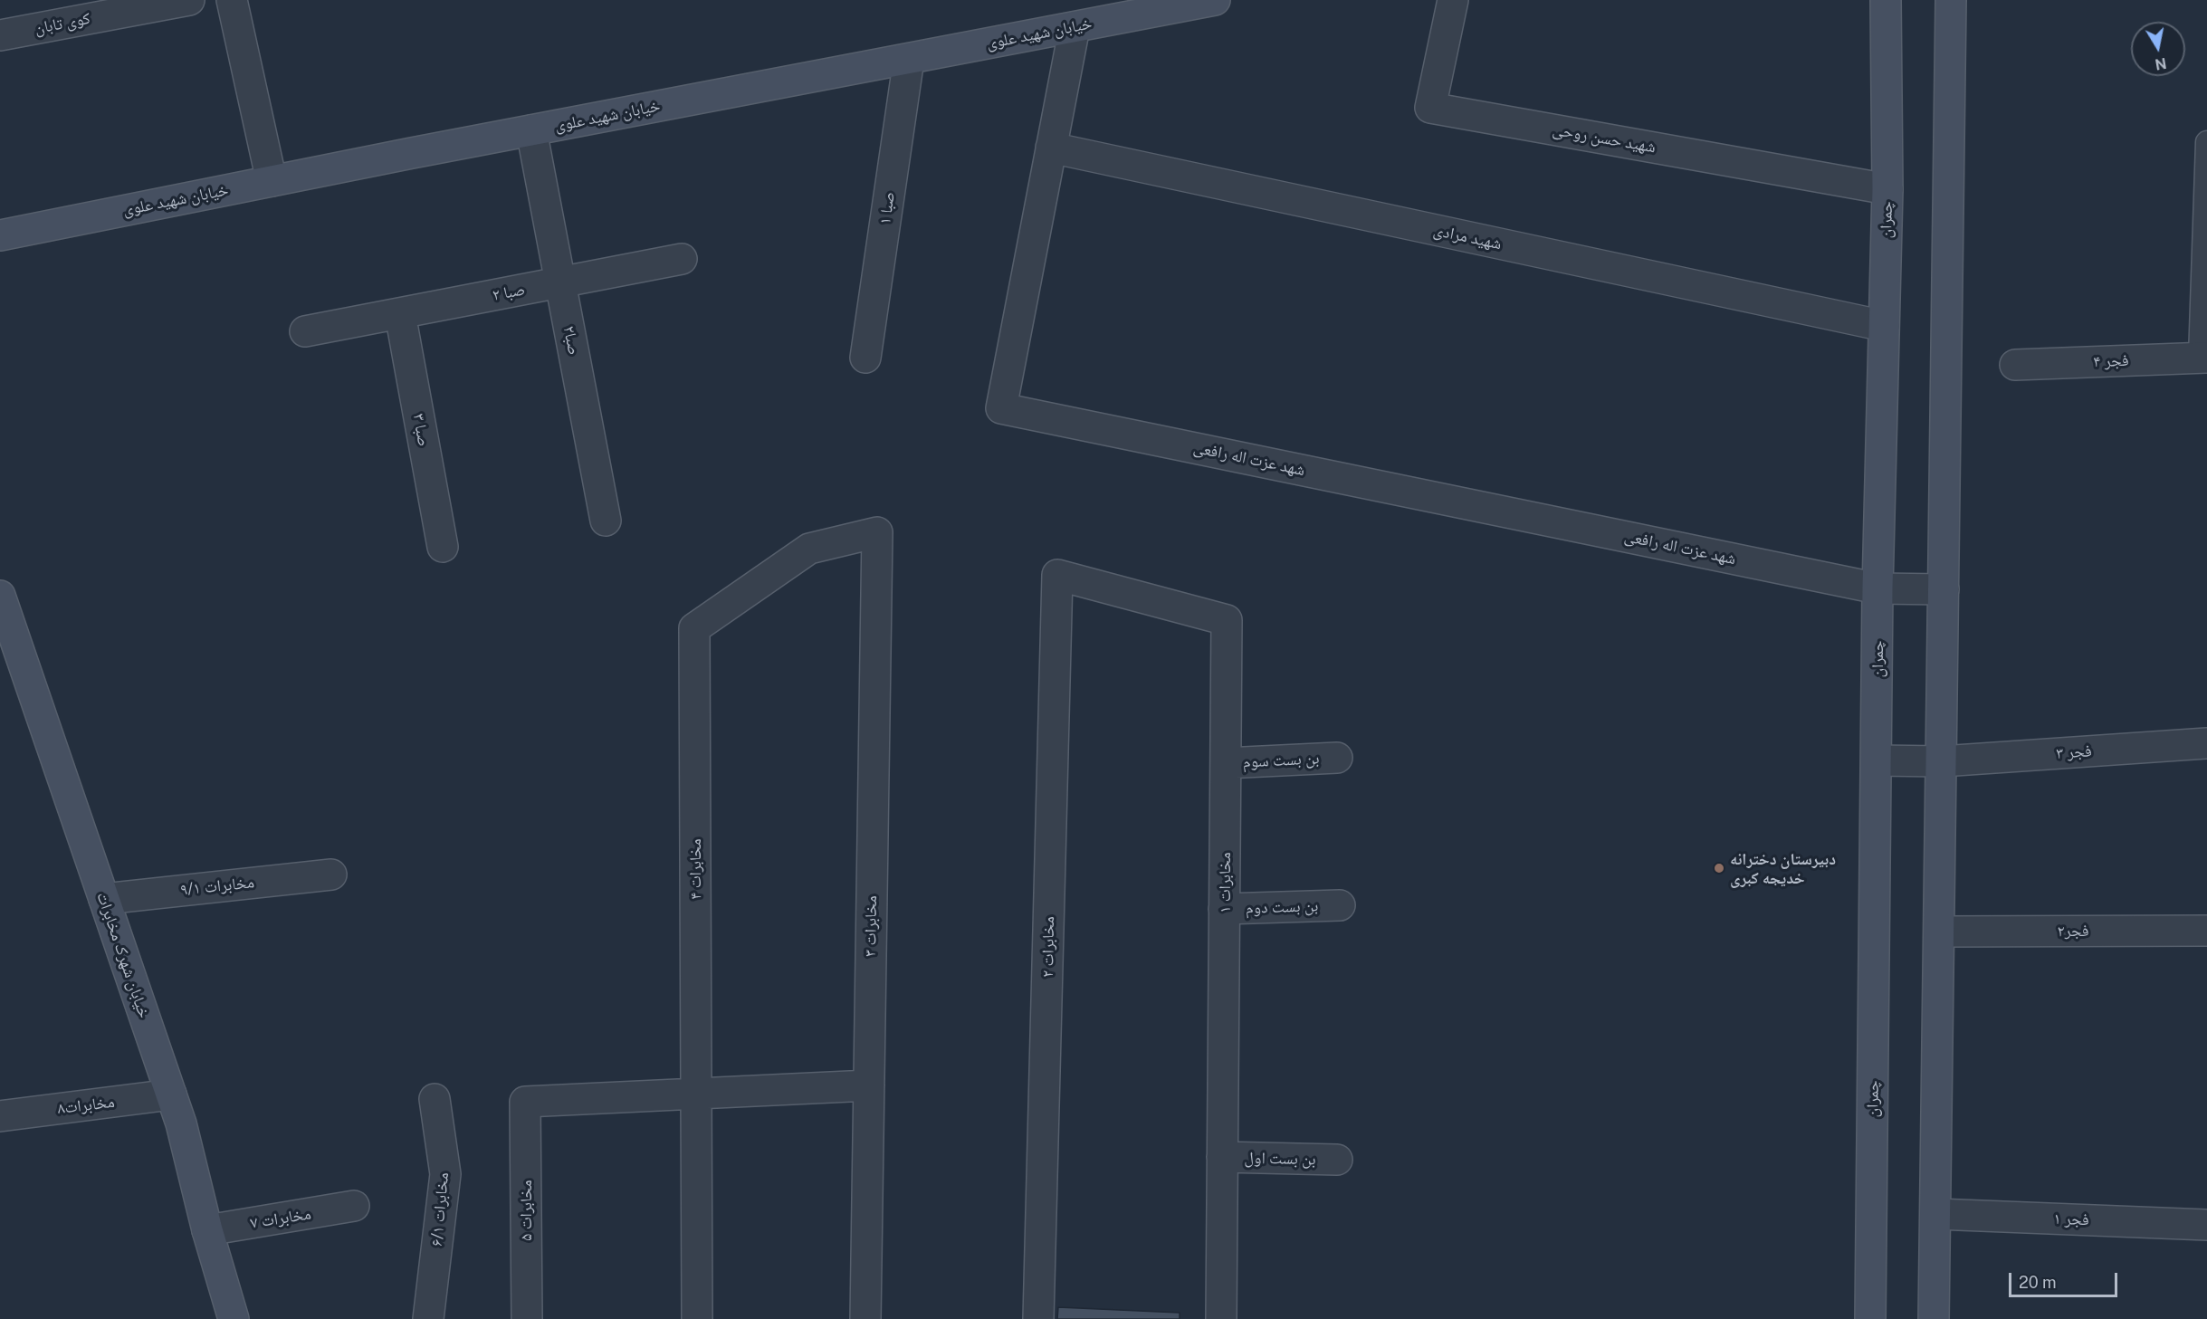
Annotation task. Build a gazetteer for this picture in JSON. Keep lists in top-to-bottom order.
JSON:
{
  "streets": {
    "main road": ["خیابان شهید علوی", "چمران", "خیابان شهرک مخابرات"],
    "street": [
      "کوی تابان",
      "شهید حسن روحی",
      "صبا ۱",
      "شهید مرادی",
      "صبا ۲",
      "صبا۲",
      "فجر ۴",
      "صبا ۳",
      "شهد عزت اله رافعی",
      "فجر ۳",
      "بن بست سوم",
      "مخابرات ۴",
      "مخابرات ۱",
      "مخابرات ۹/۱",
      "بن بست دوم",
      "مخابرات ۳",
      "فجر۲",
      "مخابرات ۲",
      "مخابرات۸",
      "بن بست اول",
      "مخابرات ۶/۱",
      "مخابرات ۵",
      "مخابرات ۷",
      "فجر ۱"
    ]
  },
  "crossings": [
    ["خیابان شهید علوی", "صبا ۱"],
    ["خیابان شهید علوی", "شهد عزت اله رافعی"],
    ["شهید حسن روحی", "چمران"],
    ["چمران", "شهید مرادی"],
    ["چمران", "شهد عزت اله رافعی"],
    ["چمران", "فجر ۳"],
    ["شهید مرادی", "شهد عزت اله رافعی"],
    ["صبا ۲", "صبا۲"],
    ["صبا ۲", "صبا ۳"],
    ["بن بست سوم", "مخابرات ۱"],
    ["مخابرات ۴", "مخابرات ۳"],
    ["مخابرات ۴", "مخابرات ۵"],
    ["مخابرات ۱", "بن بست دوم"],
    ["مخابرات ۱", "مخابرات ۲"],
    ["مخابرات ۱", "بن بست اول"],
    ["مخابرات ۹/۱", "خیابان شهرک مخابرات"],
    ["خیابان شهرک مخابرات", "مخابرات۸"],
    ["خیابان شهرک مخابرات", "مخابرات ۷"]
  ],
  "places": ["دبیرستان دخترانه خدیجه کبری"],
  "scale_bar": "20 m",
  "north": "bottom"
}
